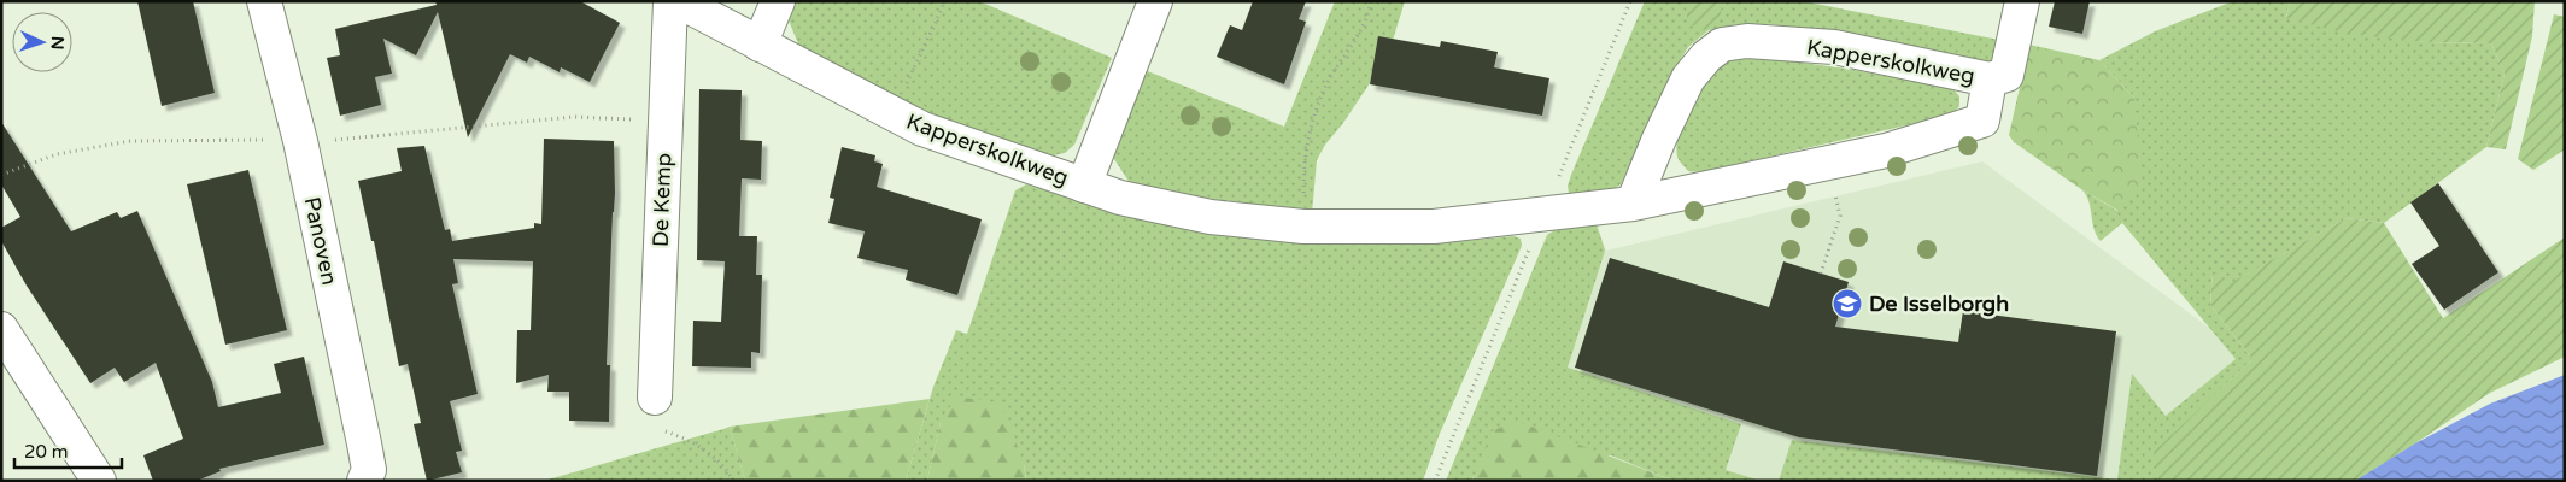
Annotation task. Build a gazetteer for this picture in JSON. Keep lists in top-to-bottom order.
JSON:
{
  "streets": {
    "street": ["Kapperskolkweg", "De Kemp", "Panoven"]
  },
  "places": {
    "school or university": ["De Isselborgh"]
  },
  "scale_bar": "20 m",
  "north": "right"
}
